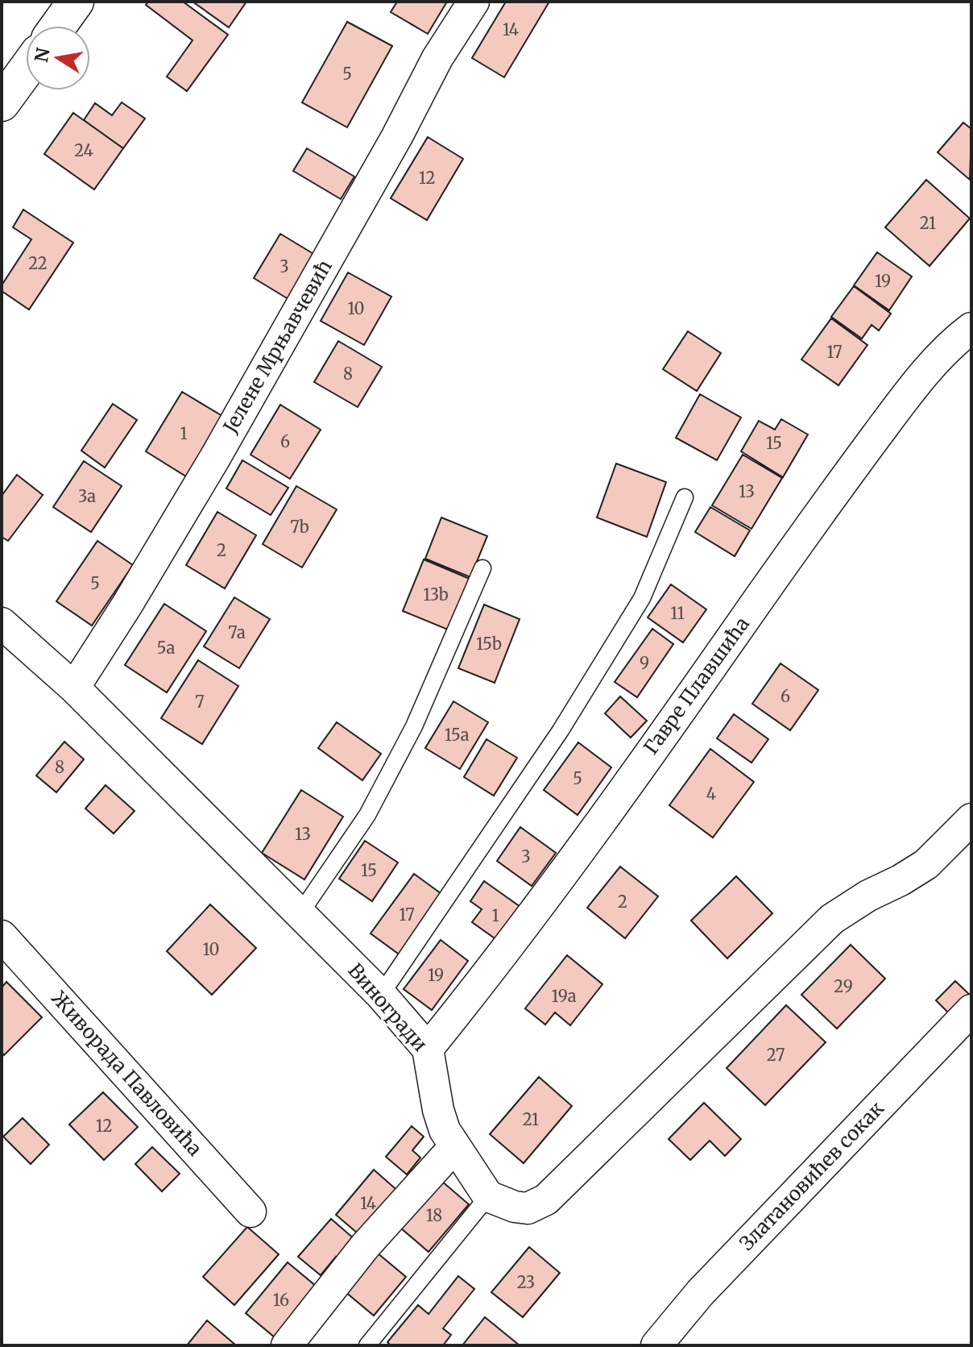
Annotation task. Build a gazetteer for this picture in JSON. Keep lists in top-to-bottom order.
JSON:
{
  "streets": {
    "street": [
      "Јелене Мрњавчевић",
      "Гавре Плавшића",
      "Виногради",
      "Живорада Павловића",
      "Златановићев сокак"
    ]
  },
  "crossings": [
    ["Јелене Мрњавчевић", "Виногради"],
    ["Гавре Плавшића", "Виногради"]
  ],
  "house_numbers": [
    "14",
    "5",
    "24",
    "12",
    "21",
    "22",
    "3",
    "19",
    "10",
    "17",
    "8",
    "1",
    "6",
    "15",
    "13",
    "3a",
    "7b",
    "2",
    "5",
    "13b",
    "11",
    "7a",
    "15b",
    "5a",
    "9",
    "6",
    "7",
    "15a",
    "8",
    "5",
    "4",
    "13",
    "3",
    "15",
    "2",
    "17",
    "1",
    "10",
    "19",
    "29",
    "19a",
    "27",
    "21",
    "12",
    "14",
    "18",
    "23",
    "16"
  ],
  "north": "left"
}
